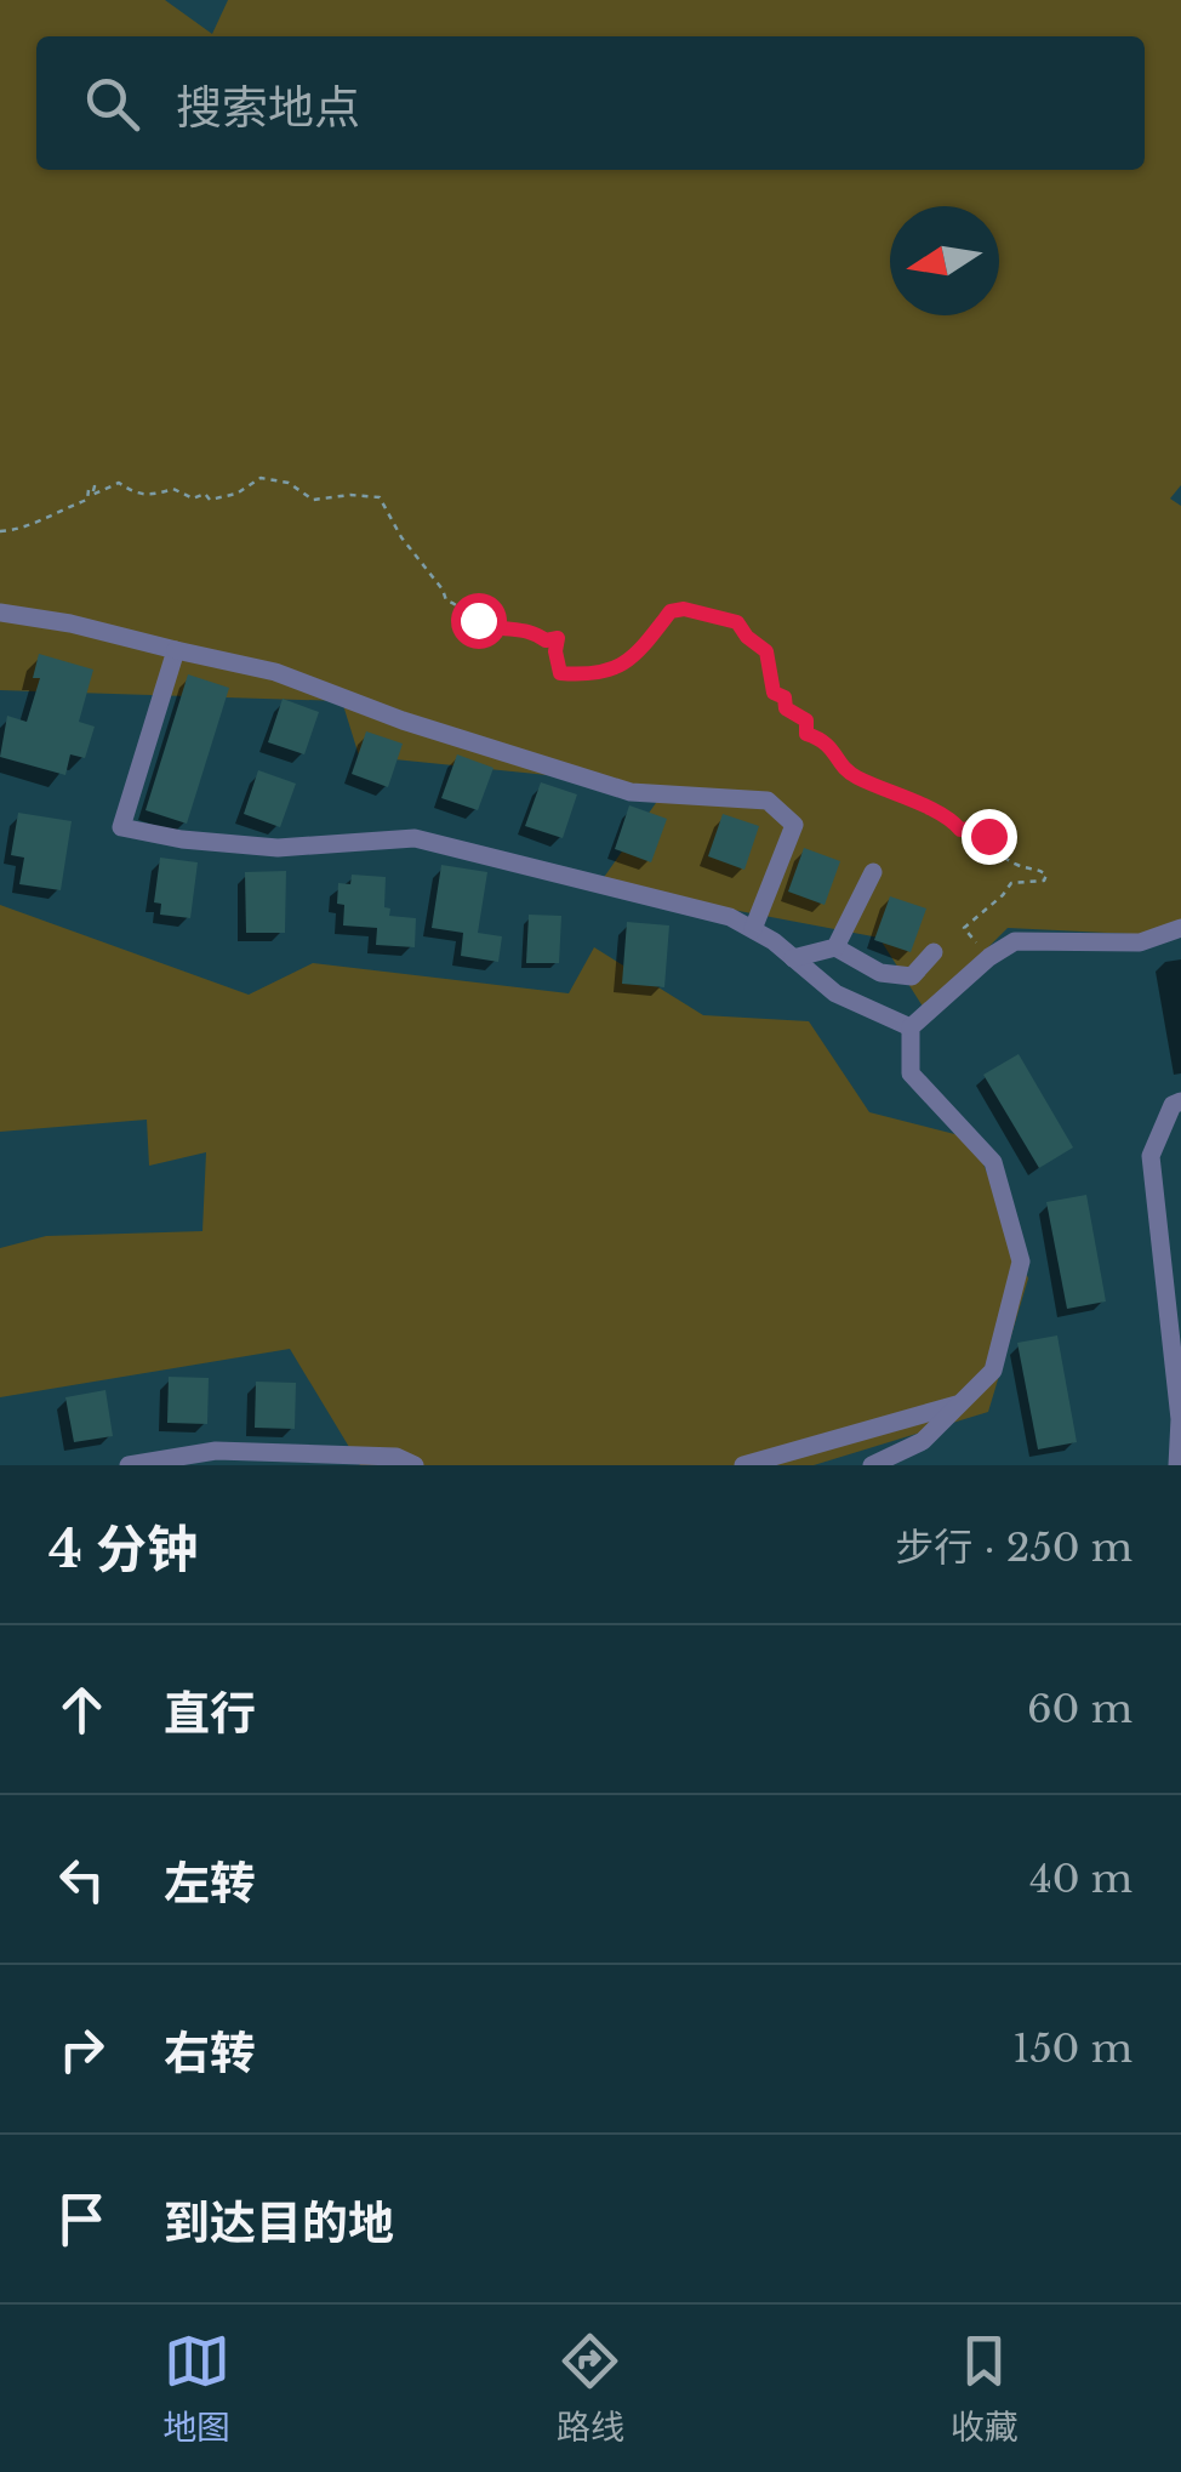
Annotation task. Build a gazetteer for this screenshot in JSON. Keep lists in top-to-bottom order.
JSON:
{
  "north": "left",
  "page": {
    "search": "搜索地点",
    "heading": ["4 分钟", "步行 · 250 m"],
    "list": [
      ["直行", "60 m"],
      ["左转", "40 m"],
      ["右转", "150 m"],
      "到达目的地"
    ],
    "nav": ["地图", "路线", "收藏"]
  }
}
